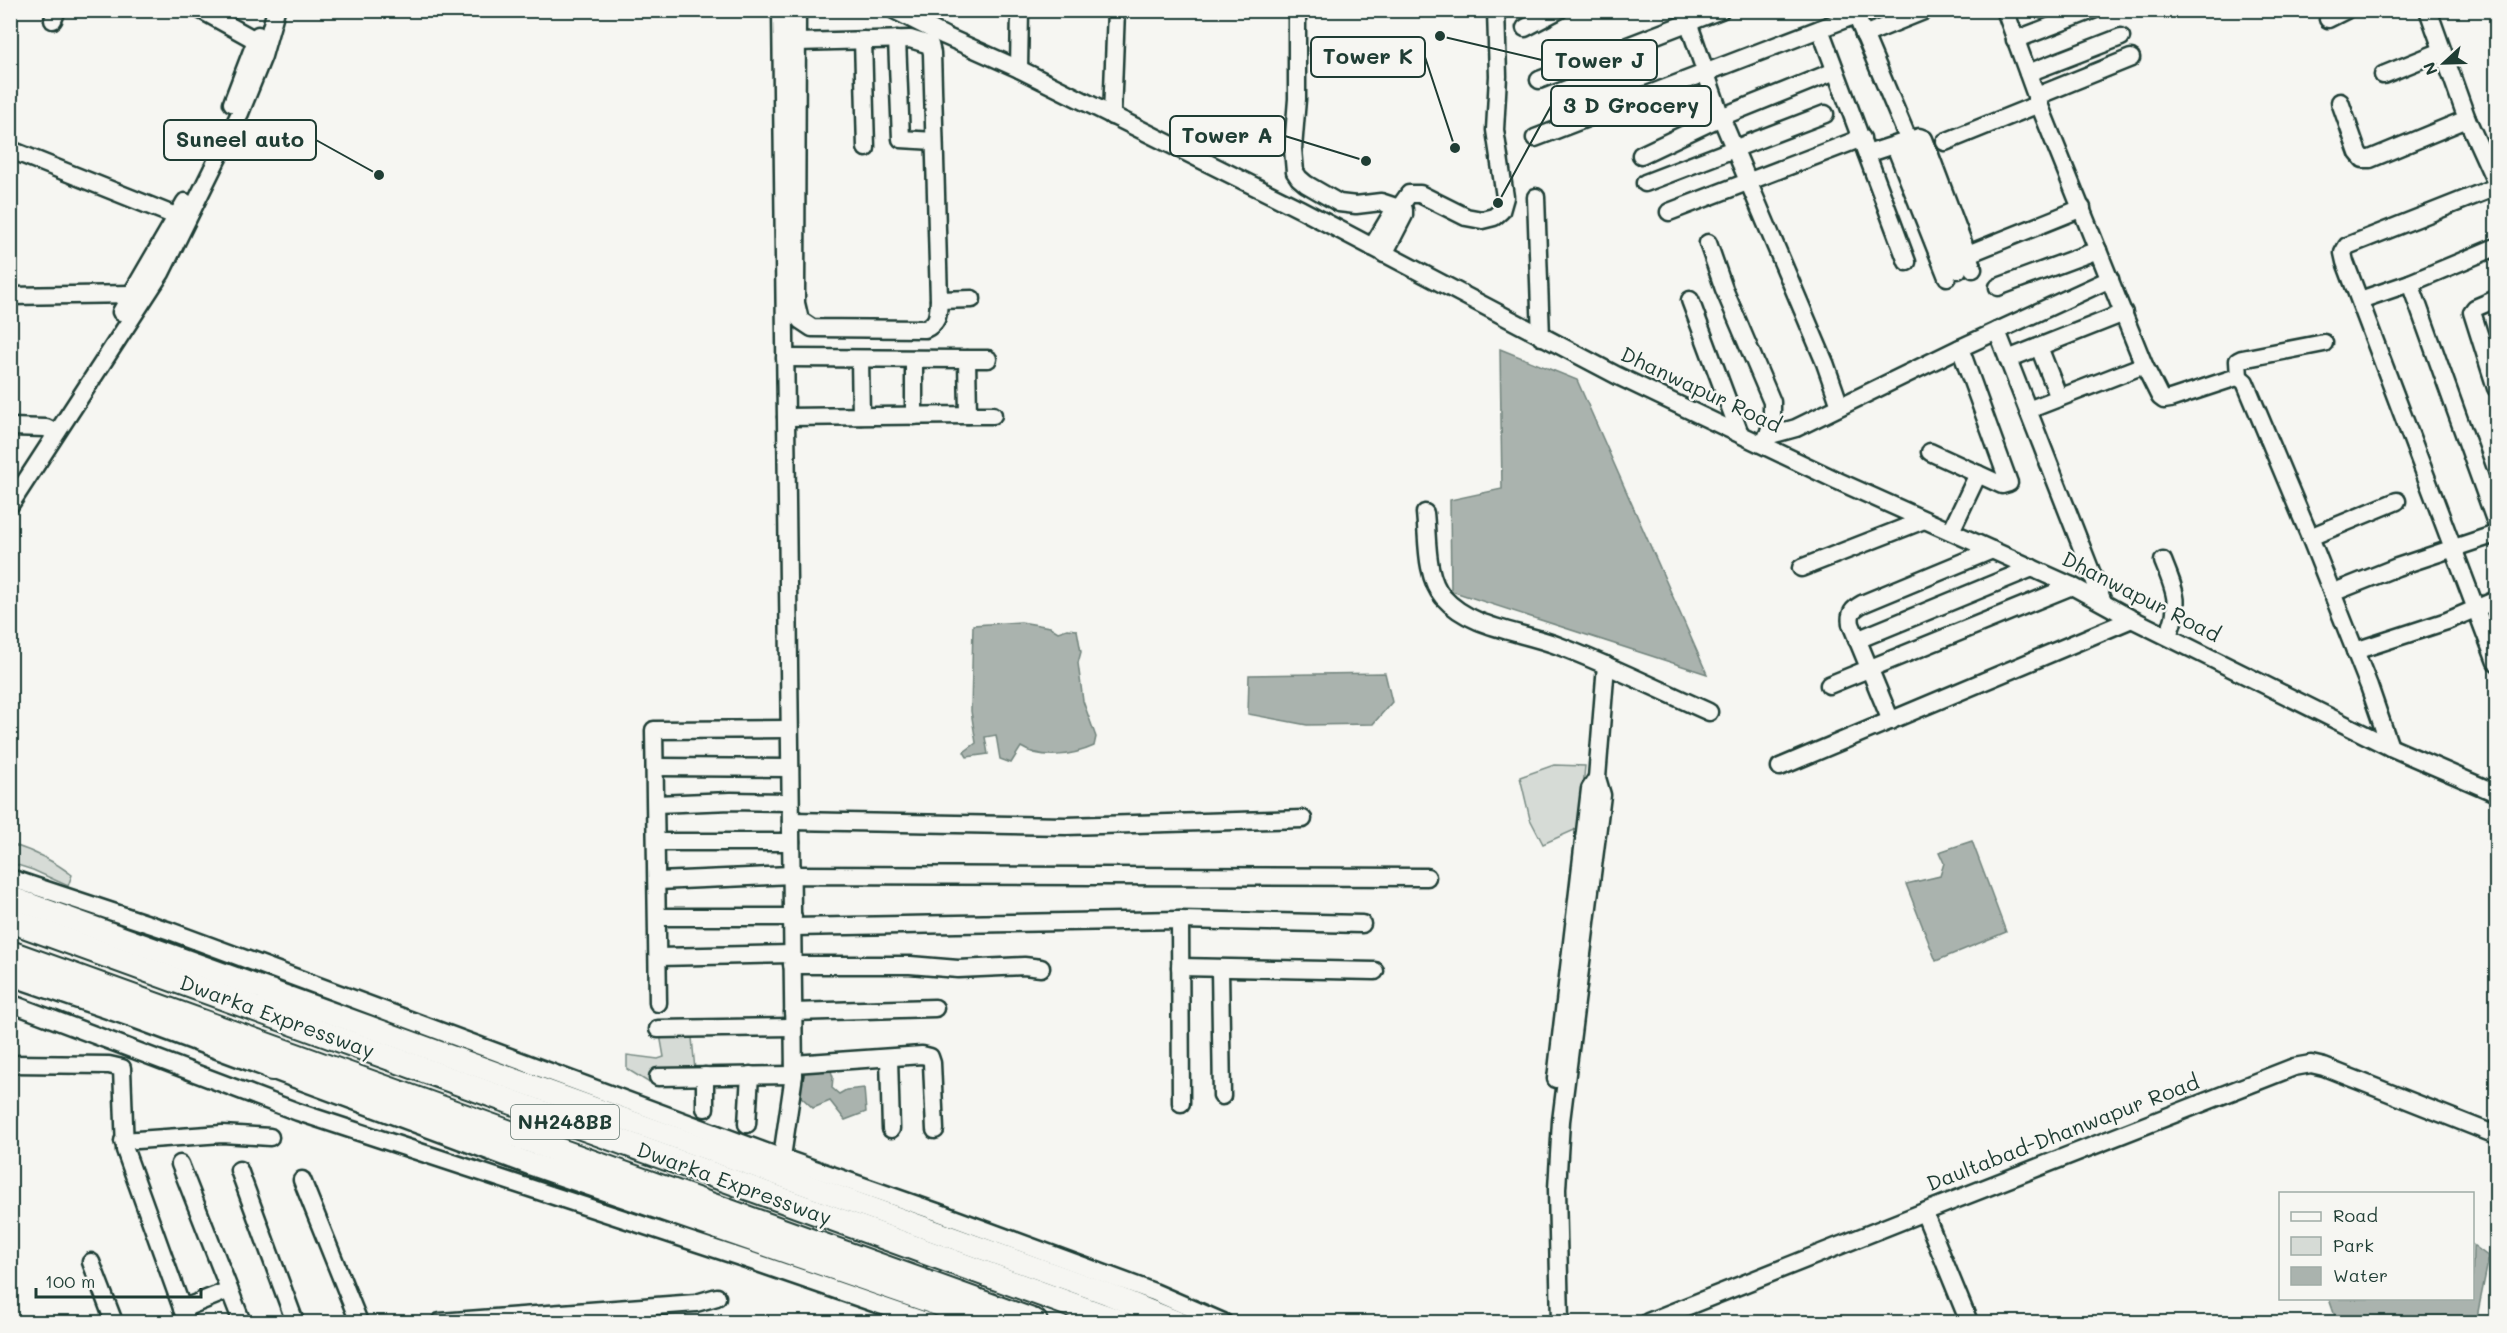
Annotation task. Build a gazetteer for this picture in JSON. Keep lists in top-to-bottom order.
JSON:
{
  "streets": {
    "highway": ["Dwarka Expressway", "NH248BB"],
    "street": ["Dhanwapur Road", "Daultabad-Dhanwapur Road"]
  },
  "places": [
    "Tower J",
    "Tower K",
    "Tower A",
    "Suneel auto",
    "3 D Grocery"
  ],
  "legend": ["Road", "Park", "Water"],
  "scale_bar": "100 m",
  "north": "left"
}
